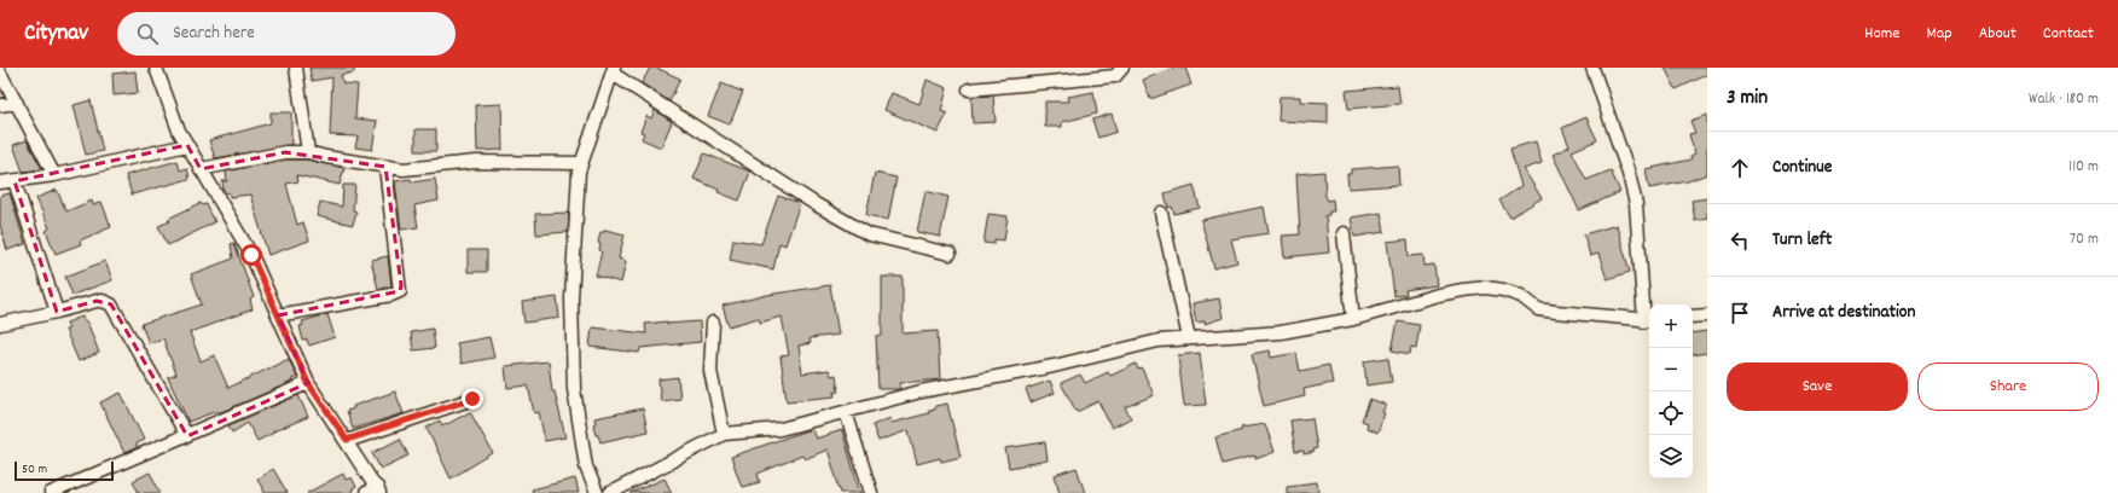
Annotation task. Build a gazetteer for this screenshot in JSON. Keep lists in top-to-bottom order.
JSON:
{
  "scale_bar": "50 m",
  "page": {
    "header": "Citynav",
    "search": "Search here",
    "nav": [
      "Home",
      "Map",
      "About",
      "Contact"
    ],
    "heading": ["3 min", "Walk · 180 m"],
    "list": [
      ["Continue", "110 m"],
      ["Turn left", "70 m"],
      "Arrive at destination"
    ],
    "map_buttons": ["+", "−"],
    "buttons": ["Save", "Share"],
    "scale": "50 m"
  }
}
